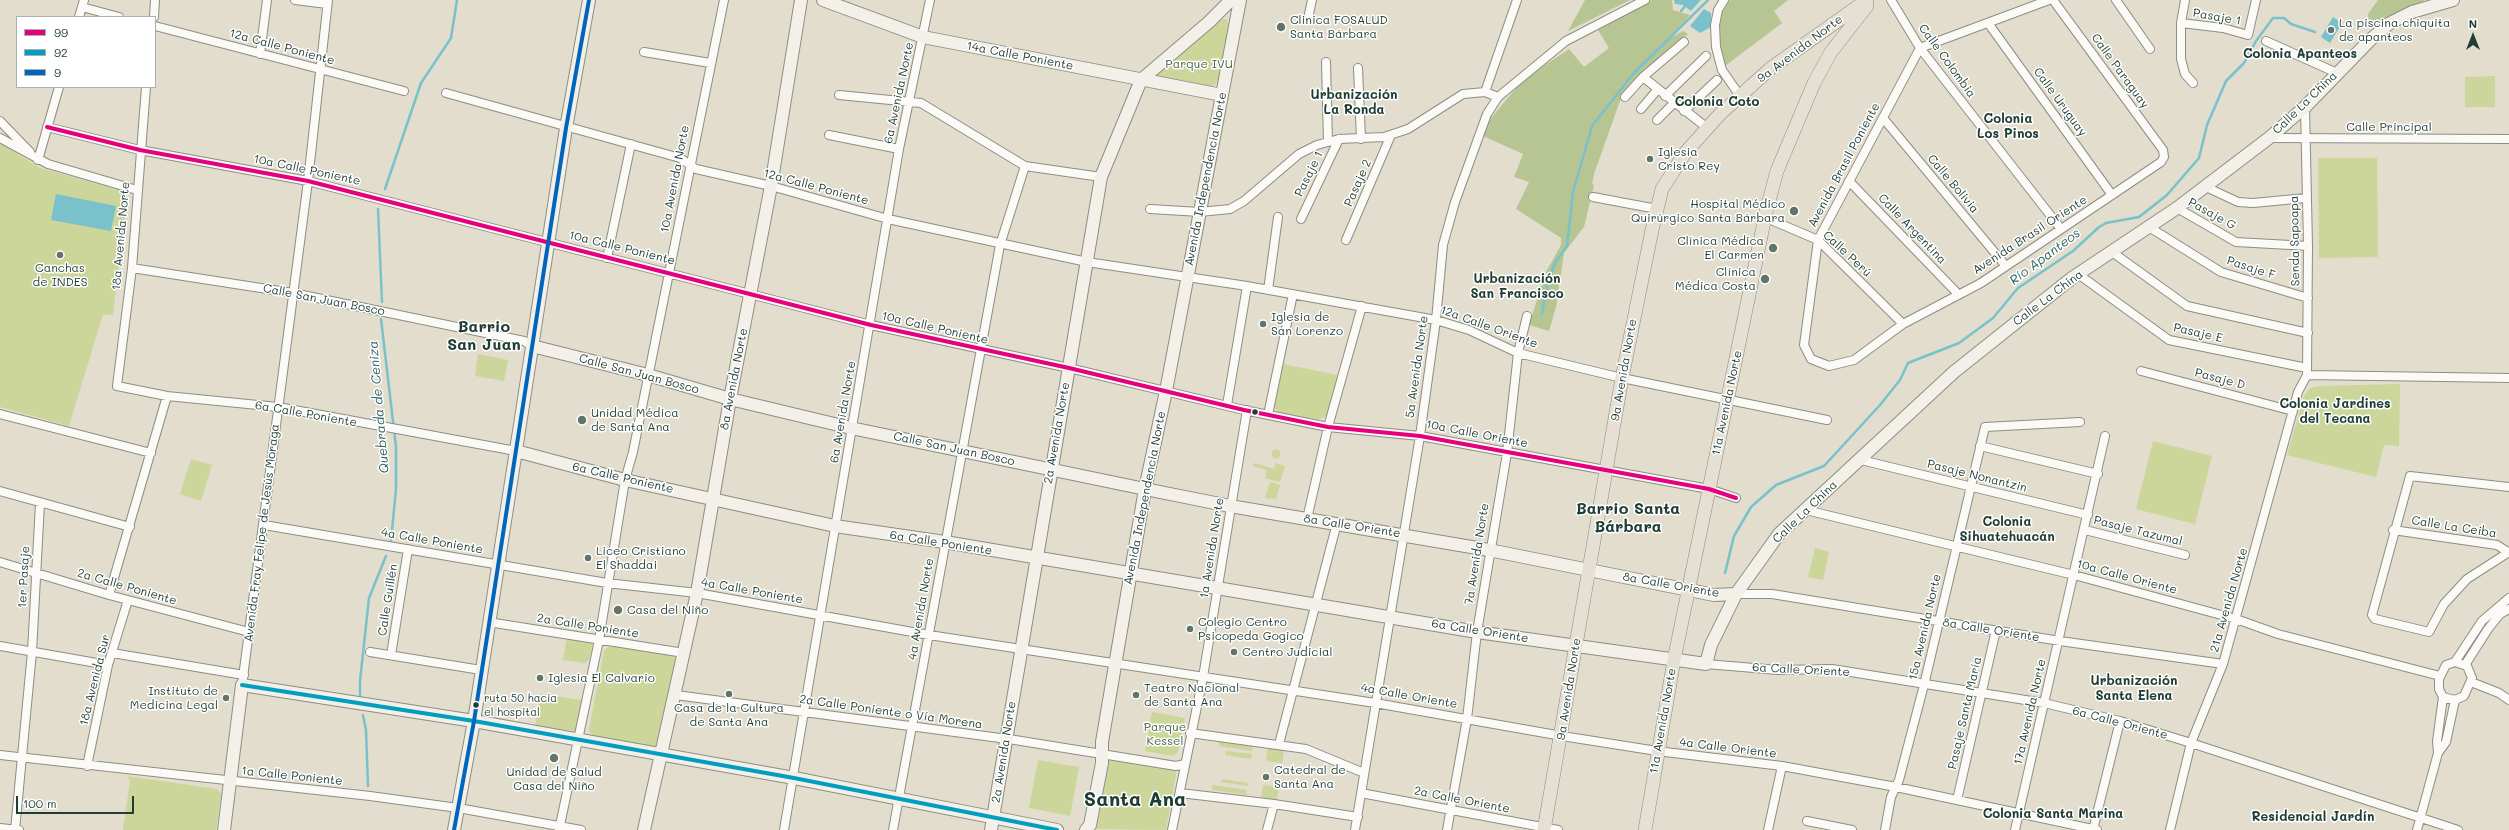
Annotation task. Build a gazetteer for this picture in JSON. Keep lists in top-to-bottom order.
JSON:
{
  "streets": {
    "main road": ["9a Avenida Norte", "11a Avenida Norte"],
    "street": [
      "Pasaje 1",
      "12a Calle Poniente",
      "14a Calle Poniente",
      "Calle Colombia",
      "Calle Paraguay",
      "6a Avenida Norte",
      "Calle Uruguay",
      "Calle La China",
      "Calle Principal",
      "Avenida Brasil Poniente",
      "10a Calle Poniente",
      "10a Avenida Norte",
      "Avenida Independencia Norte",
      "Pasaje 2",
      "Calle Bolivia",
      "Pasaje G",
      "Calle Argentina",
      "Avenida Brasil Oriente",
      "18a Avenida Norte",
      "Senda Sapoapa",
      "Calle Perú",
      "Pasaje F",
      "Calle San Juan Bosco",
      "12a Calle Oriente",
      "Pasaje E",
      "5a Avenida Norte",
      "8a Avenida Norte",
      "Pasaje D",
      "6a Calle Poniente",
      "2a Avenida Norte",
      "10a Calle Oriente",
      "Pasaje Nonantzin",
      "8a Calle Oriente",
      "Calle La Ceiba",
      "Pasaje Tazumal",
      "Avenida Fray Felipe de Jesús Moraga",
      "4a Calle Poniente",
      "1a Avenida Norte",
      "7a Avenida Norte",
      "1er Pasaje",
      "2a Calle Poniente",
      "Calle Guillén",
      "21a Avenida Norte",
      "4a Avenida Norte",
      "15a Avenida Norte",
      "6a Calle Oriente",
      "18a Avenida Sur",
      "4a Calle Oriente",
      "2a Calle Poniente o Vía Morena",
      "17a Avenida Norte",
      "Pasaje Santa María",
      "1a Calle Poniente",
      "2a Calle Oriente"
    ]
  },
  "crossings": [
    ["12a Calle Poniente", "6a Avenida Norte"],
    ["12a Calle Poniente", "10a Avenida Norte"],
    ["12a Calle Poniente", "Avenida Independencia Norte"],
    ["12a Calle Poniente", "12a Calle Oriente"],
    ["12a Calle Poniente", "8a Avenida Norte"],
    ["12a Calle Poniente", "2a Avenida Norte"],
    ["12a Calle Poniente", "Avenida Fray Felipe de Jesús Moraga"],
    ["12a Calle Poniente", "4a Avenida Norte"],
    ["9a Avenida Norte", "12a Calle Oriente"],
    ["9a Avenida Norte", "10a Calle Oriente"],
    ["9a Avenida Norte", "8a Calle Oriente"],
    ["9a Avenida Norte", "6a Calle Oriente"],
    ["9a Avenida Norte", "4a Calle Oriente"],
    ["9a Avenida Norte", "2a Calle Oriente"],
    ["14a Calle Poniente", "6a Avenida Norte"],
    ["14a Calle Poniente", "Avenida Independencia Norte"],
    ["14a Calle Poniente", "2a Avenida Norte"],
    ["Calle Colombia", "Avenida Brasil Poniente"],
    ["Calle Colombia", "Avenida Brasil Oriente"],
    ["Calle Paraguay", "Avenida Brasil Oriente"],
    ["6a Avenida Norte", "10a Calle Poniente"],
    ["6a Avenida Norte", "Calle San Juan Bosco"],
    ["6a Avenida Norte", "6a Calle Poniente"],
    ["6a Avenida Norte", "4a Calle Poniente"],
    ["6a Avenida Norte", "2a Calle Poniente o Vía Morena"],
    ["Calle Uruguay", "Avenida Brasil Oriente"],
    ["Calle La China", "Calle Principal"],
    ["Calle La China", "Pasaje G"],
    ["Calle La China", "Senda Sapoapa"],
    ["Calle La China", "Pasaje F"],
    ["Calle La China", "Pasaje E"],
    ["Calle La China", "10a Calle Oriente"],
    ["Calle La China", "Pasaje Nonantzin"],
    ["Calle La China", "8a Calle Oriente"],
    ["Calle La China", "6a Calle Oriente"],
    ["Calle Principal", "Senda Sapoapa"],
    ["Avenida Brasil Poniente", "Calle Bolivia"],
    ["Avenida Brasil Poniente", "Calle Argentina"],
    ["Avenida Brasil Poniente", "Avenida Brasil Oriente"],
    ["Avenida Brasil Poniente", "Calle Perú"],
    ["10a Calle Poniente", "10a Avenida Norte"],
    ["10a Calle Poniente", "Avenida Independencia Norte"],
    ["10a Calle Poniente", "18a Avenida Norte"],
    ["10a Calle Poniente", "8a Avenida Norte"],
    ["10a Calle Poniente", "2a Avenida Norte"],
    ["10a Calle Poniente", "10a Calle Oriente"],
    ["10a Calle Poniente", "Avenida Fray Felipe de Jesús Moraga"],
    ["10a Calle Poniente", "4a Avenida Norte"],
    ["10a Avenida Norte", "Calle San Juan Bosco"],
    ["10a Avenida Norte", "6a Calle Poniente"],
    ["10a Avenida Norte", "4a Calle Poniente"],
    ["10a Avenida Norte", "2a Calle Poniente"],
    ["10a Avenida Norte", "1a Calle Poniente"],
    ["Avenida Independencia Norte", "Calle San Juan Bosco"],
    ["Avenida Independencia Norte", "12a Calle Oriente"],
    ["Avenida Independencia Norte", "6a Calle Poniente"],
    ["Avenida Independencia Norte", "10a Calle Oriente"],
    ["Avenida Independencia Norte", "8a Calle Oriente"],
    ["Avenida Independencia Norte", "4a Calle Poniente"],
    ["Avenida Independencia Norte", "6a Calle Oriente"],
    ["Avenida Independencia Norte", "4a Calle Oriente"],
    ["Avenida Independencia Norte", "2a Calle Poniente o Vía Morena"],
    ["Calle Bolivia", "Avenida Brasil Oriente"],
    ["Pasaje G", "Senda Sapoapa"],
    ["Calle Argentina", "Avenida Brasil Oriente"],
    ["Avenida Brasil Oriente", "Calle Perú"],
    ["18a Avenida Norte", "Calle San Juan Bosco"],
    ["18a Avenida Norte", "6a Calle Poniente"],
    ["Senda Sapoapa", "Pasaje F"],
    ["Senda Sapoapa", "Pasaje E"],
    ["Senda Sapoapa", "21a Avenida Norte"],
    ["Calle Perú", "11a Avenida Norte"],
    ["Calle San Juan Bosco", "8a Avenida Norte"],
    ["Calle San Juan Bosco", "2a Avenida Norte"],
    ["Calle San Juan Bosco", "8a Calle Oriente"],
    ["Calle San Juan Bosco", "Avenida Fray Felipe de Jesús Moraga"],
    ["Calle San Juan Bosco", "4a Avenida Norte"],
    ["12a Calle Oriente", "5a Avenida Norte"],
    ["12a Calle Oriente", "11a Avenida Norte"],
    ["12a Calle Oriente", "7a Avenida Norte"],
    ["Pasaje E", "21a Avenida Norte"],
    ["5a Avenida Norte", "10a Calle Oriente"],
    ["5a Avenida Norte", "8a Calle Oriente"],
    ["5a Avenida Norte", "6a Calle Oriente"],
    ["5a Avenida Norte", "4a Calle Oriente"],
    ["5a Avenida Norte", "2a Calle Oriente"],
    ["8a Avenida Norte", "6a Calle Poniente"],
    ["8a Avenida Norte", "4a Calle Poniente"],
    ["8a Avenida Norte", "2a Calle Poniente"],
    ["8a Avenida Norte", "2a Calle Poniente o Vía Morena"],
    ["Pasaje D", "21a Avenida Norte"],
    ["11a Avenida Norte", "10a Calle Oriente"],
    ["11a Avenida Norte", "8a Calle Oriente"],
    ["11a Avenida Norte", "6a Calle Oriente"],
    ["11a Avenida Norte", "4a Calle Oriente"],
    ["6a Calle Poniente", "2a Avenida Norte"],
    ["6a Calle Poniente", "Avenida Fray Felipe de Jesús Moraga"],
    ["6a Calle Poniente", "4a Avenida Norte"],
    ["6a Calle Poniente", "6a Calle Oriente"],
    ["2a Avenida Norte", "4a Calle Poniente"],
    ["2a Avenida Norte", "2a Calle Poniente o Vía Morena"],
    ["10a Calle Oriente", "1a Avenida Norte"],
    ["10a Calle Oriente", "7a Avenida Norte"],
    ["10a Calle Oriente", "21a Avenida Norte"],
    ["10a Calle Oriente", "15a Avenida Norte"],
    ["10a Calle Oriente", "17a Avenida Norte"],
    ["Pasaje Nonantzin", "15a Avenida Norte"],
    ["Pasaje Nonantzin", "17a Avenida Norte"],
    ["8a Calle Oriente", "1a Avenida Norte"],
    ["8a Calle Oriente", "7a Avenida Norte"],
    ["8a Calle Oriente", "21a Avenida Norte"],
    ["8a Calle Oriente", "15a Avenida Norte"],
    ["8a Calle Oriente", "17a Avenida Norte"],
    ["8a Calle Oriente", "Pasaje Santa María"],
    ["Pasaje Tazumal", "17a Avenida Norte"],
    ["Avenida Fray Felipe de Jesús Moraga", "4a Calle Poniente"],
    ["Avenida Fray Felipe de Jesús Moraga", "2a Calle Poniente"],
    ["Avenida Fray Felipe de Jesús Moraga", "1a Calle Poniente"],
    ["4a Calle Poniente", "Calle Guillén"],
    ["4a Calle Poniente", "4a Avenida Norte"],
    ["4a Calle Poniente", "4a Calle Oriente"],
    ["1a Avenida Norte", "6a Calle Oriente"],
    ["1a Avenida Norte", "4a Calle Oriente"],
    ["7a Avenida Norte", "6a Calle Oriente"],
    ["7a Avenida Norte", "4a Calle Oriente"],
    ["7a Avenida Norte", "2a Calle Oriente"],
    ["1er Pasaje", "2a Calle Poniente"],
    ["1er Pasaje", "1a Calle Poniente"],
    ["2a Calle Poniente", "18a Avenida Sur"],
    ["21a Avenida Norte", "6a Calle Oriente"],
    ["4a Avenida Norte", "2a Calle Poniente o Vía Morena"],
    ["15a Avenida Norte", "6a Calle Oriente"],
    ["15a Avenida Norte", "4a Calle Oriente"],
    ["6a Calle Oriente", "17a Avenida Norte"],
    ["6a Calle Oriente", "Pasaje Santa María"],
    ["18a Avenida Sur", "1a Calle Poniente"],
    ["4a Calle Oriente", "17a Avenida Norte"],
    ["4a Calle Oriente", "Pasaje Santa María"]
  ],
  "districts": [
    "Colonia Apanteos",
    "Urbanización La Ronda",
    "Colonia Coto",
    "Colonia Los Pinos",
    "Urbanización San Francisco",
    "Barrio San Juan",
    "Colonia Jardines del Tecana",
    "Barrio Santa Bárbara",
    "Colonia Sihuatehuacán",
    "Urbanización Santa Elena",
    "Santa Ana",
    "Colonia Santa Marina",
    "Residencial Jardín"
  ],
  "water": ["Río Apanteos", "Quebrada de Ceniza"],
  "parks": ["Parque IVU", "Parque Kessel"],
  "places": [
    "Clinica FOSALUD Santa Bárbara",
    "La piscina chiquita de apanteos",
    "Iglesia Cristo Rey",
    "Hospital Médico Quirúrgico Santa Bárbara",
    "Clínica Médica El Carmen",
    "Canchas de INDES",
    "Clínica Médica Costa",
    "Iglesia de San Lorenzo",
    "Unidad Médica de Santa Ana",
    "Liceo Cristiano El Shaddai",
    "Casa del Niño",
    "Colegio Centro Psicopeda Gogico",
    "Centro Judicial",
    "Iglesia El Calvario",
    "Casa de la Cultura de Santa Ana",
    "Teatro Nacional de Santa Ana",
    "Instituto de Medicina Legal",
    "ruta 50 hacia el hospital",
    "Unidad de Salud Casa del Niño",
    "Catedral de Santa Ana"
  ],
  "lines": ["transit line 9", "transit line 99", "transit line 92"],
  "legend": ["99", "92", "9"],
  "scale_bar": "100 m",
  "north": "top"
}
